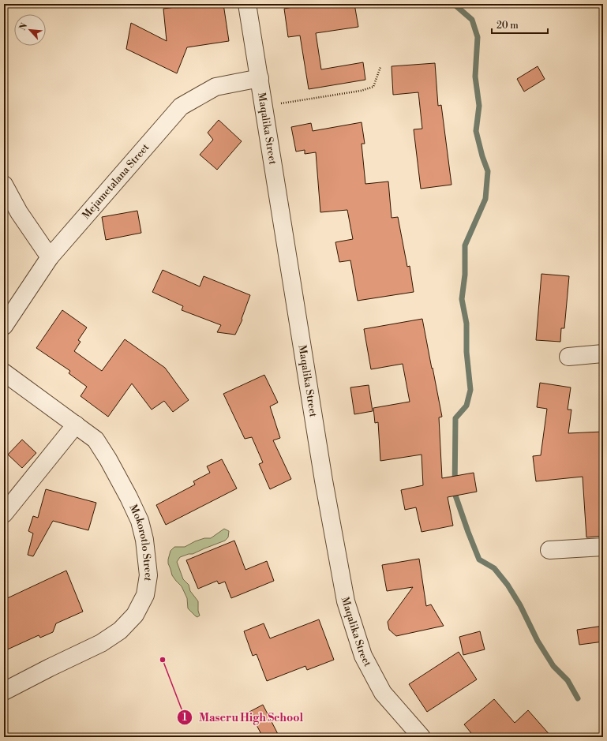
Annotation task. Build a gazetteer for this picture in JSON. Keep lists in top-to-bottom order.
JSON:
{
  "streets": {
    "street": ["Maqalika Street", "Mejametalana Street", "Mokorotlo Street"]
  },
  "crossings": [
    ["Maqalika Street", "Mejametalana Street"]
  ],
  "places": ["Maseru High School"],
  "scale_bar": "20 m",
  "north": "top left"
}
